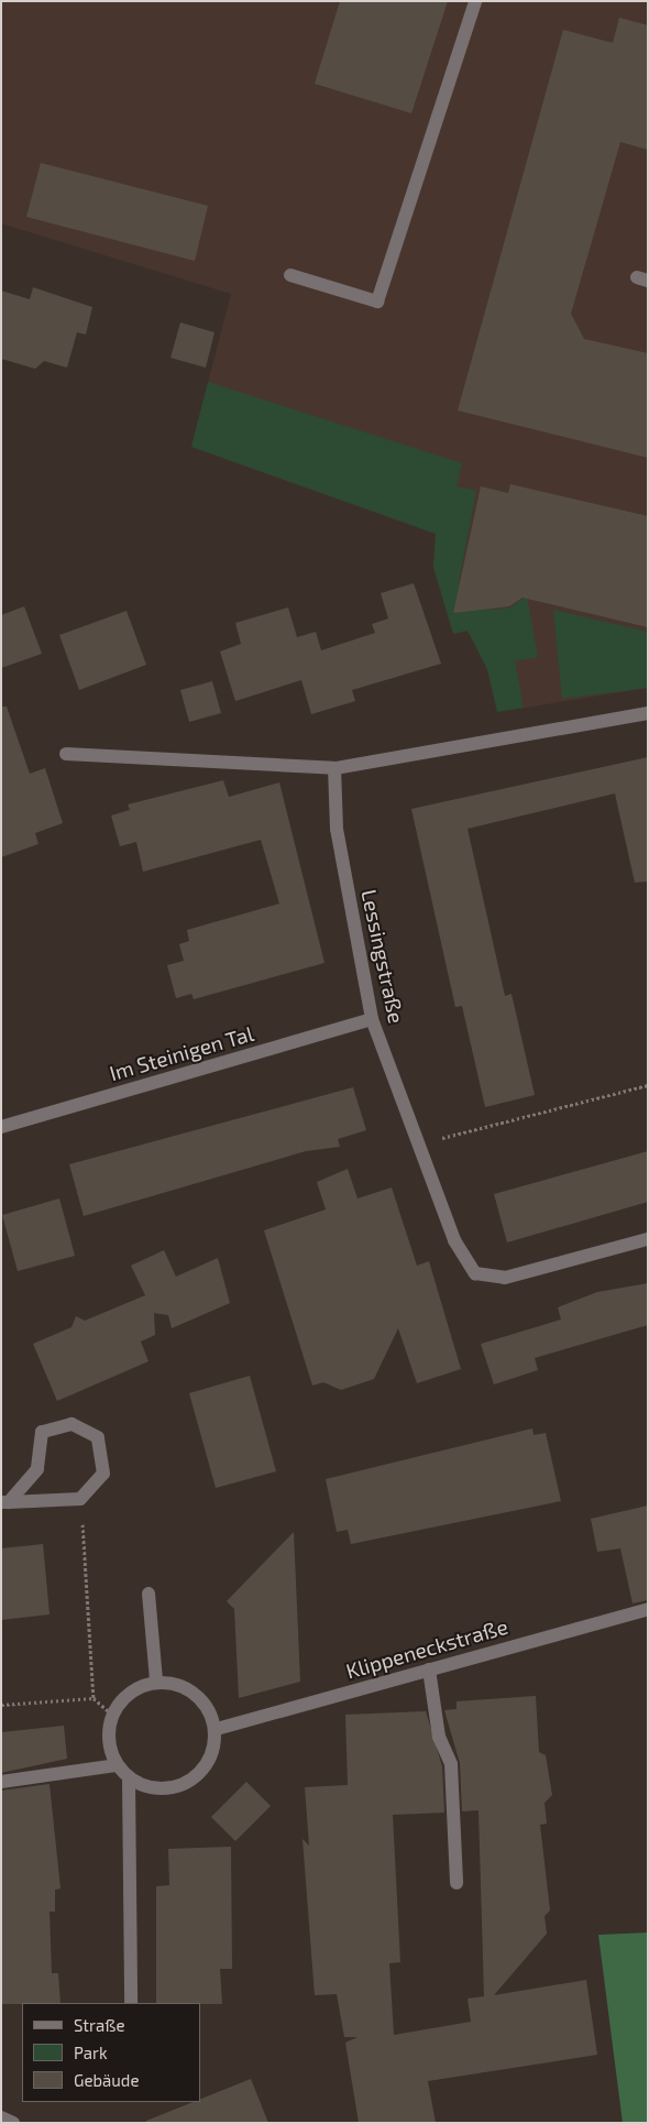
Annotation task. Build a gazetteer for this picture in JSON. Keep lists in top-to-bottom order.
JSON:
{
  "streets": {
    "street": ["Lessingstraße", "Im Steinigen Tal", "Klippeneckstraße"]
  },
  "crossings": [
    ["Lessingstraße", "Im Steinigen Tal"]
  ],
  "legend": ["Straße", "Park", "Gebäude"]
}
